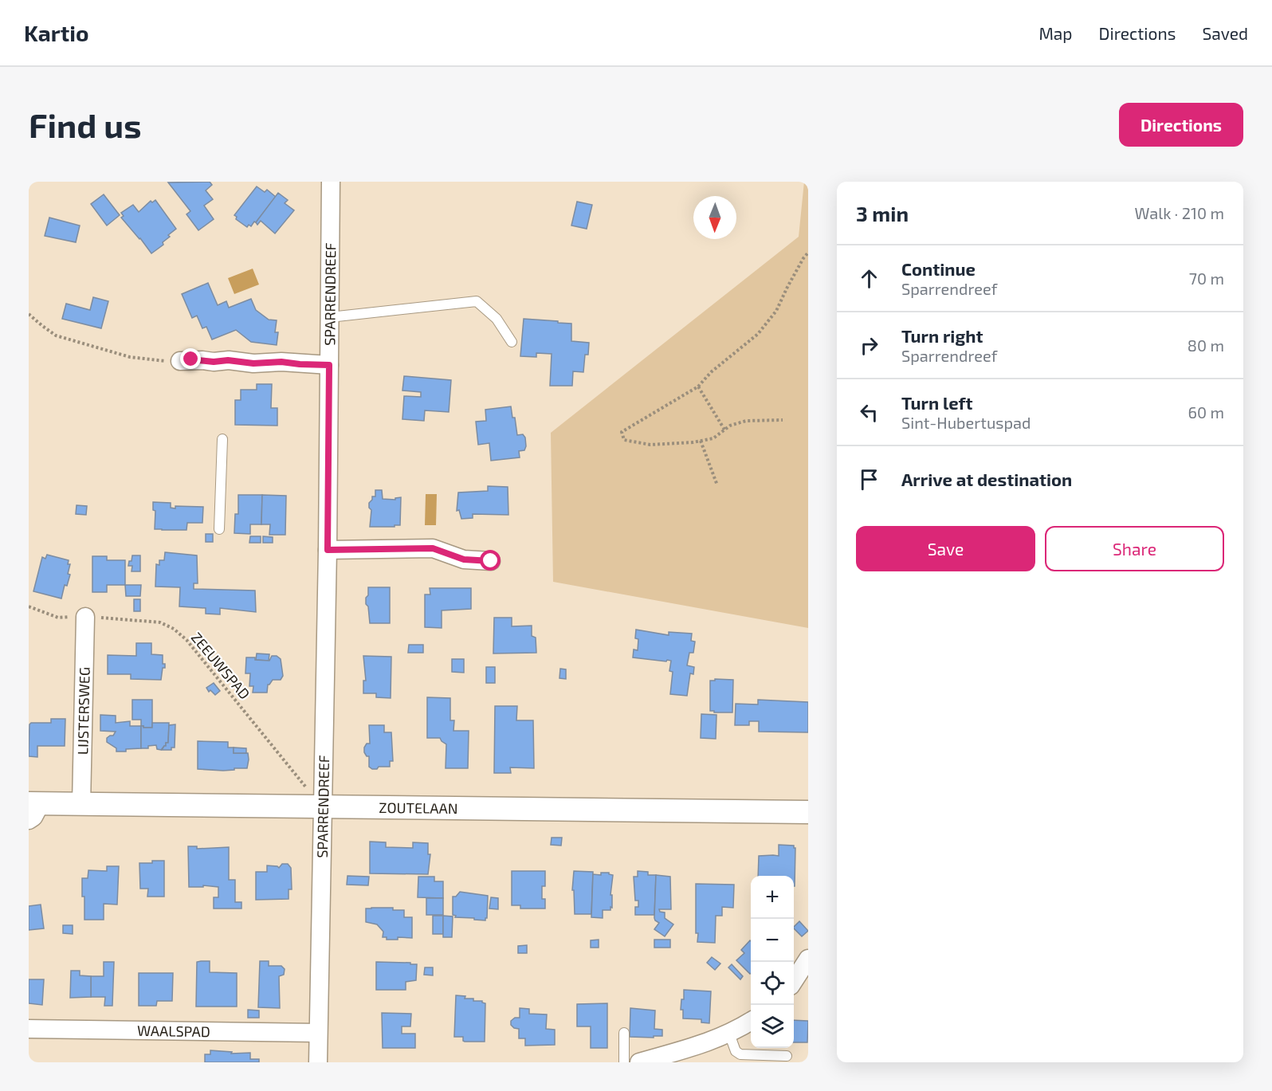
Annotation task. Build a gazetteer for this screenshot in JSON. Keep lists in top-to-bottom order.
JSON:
{
  "streets": {
    "street": [
      "SPARRENDREEF",
      "LIJSTERSWEG",
      "ZOUTELAAN",
      "WAALSPAD"
    ],
    "path": ["ZEEUWSPAD"]
  },
  "crossings": [
    ["SPARRENDREEF", "ZOUTELAAN"],
    ["SPARRENDREEF", "WAALSPAD"],
    ["ZEEUWSPAD", "LIJSTERSWEG"],
    ["LIJSTERSWEG", "ZOUTELAAN"]
  ],
  "north": "bottom",
  "page": {
    "header": "Kartio",
    "nav": ["Map", "Directions", "Saved"],
    "buttons": [
      "Directions",
      ["Save", "Share"]
    ],
    "title": "Find us",
    "heading": ["3 min", "Walk · 210 m"],
    "list": [
      ["Continue", "Sparrendreef", "70 m"],
      ["Turn right", "Sparrendreef", "80 m"],
      ["Turn left", "Sint-Hubertuspad", "60 m"],
      "Arrive at destination"
    ],
    "map_buttons": ["+", "−"]
  }
}
